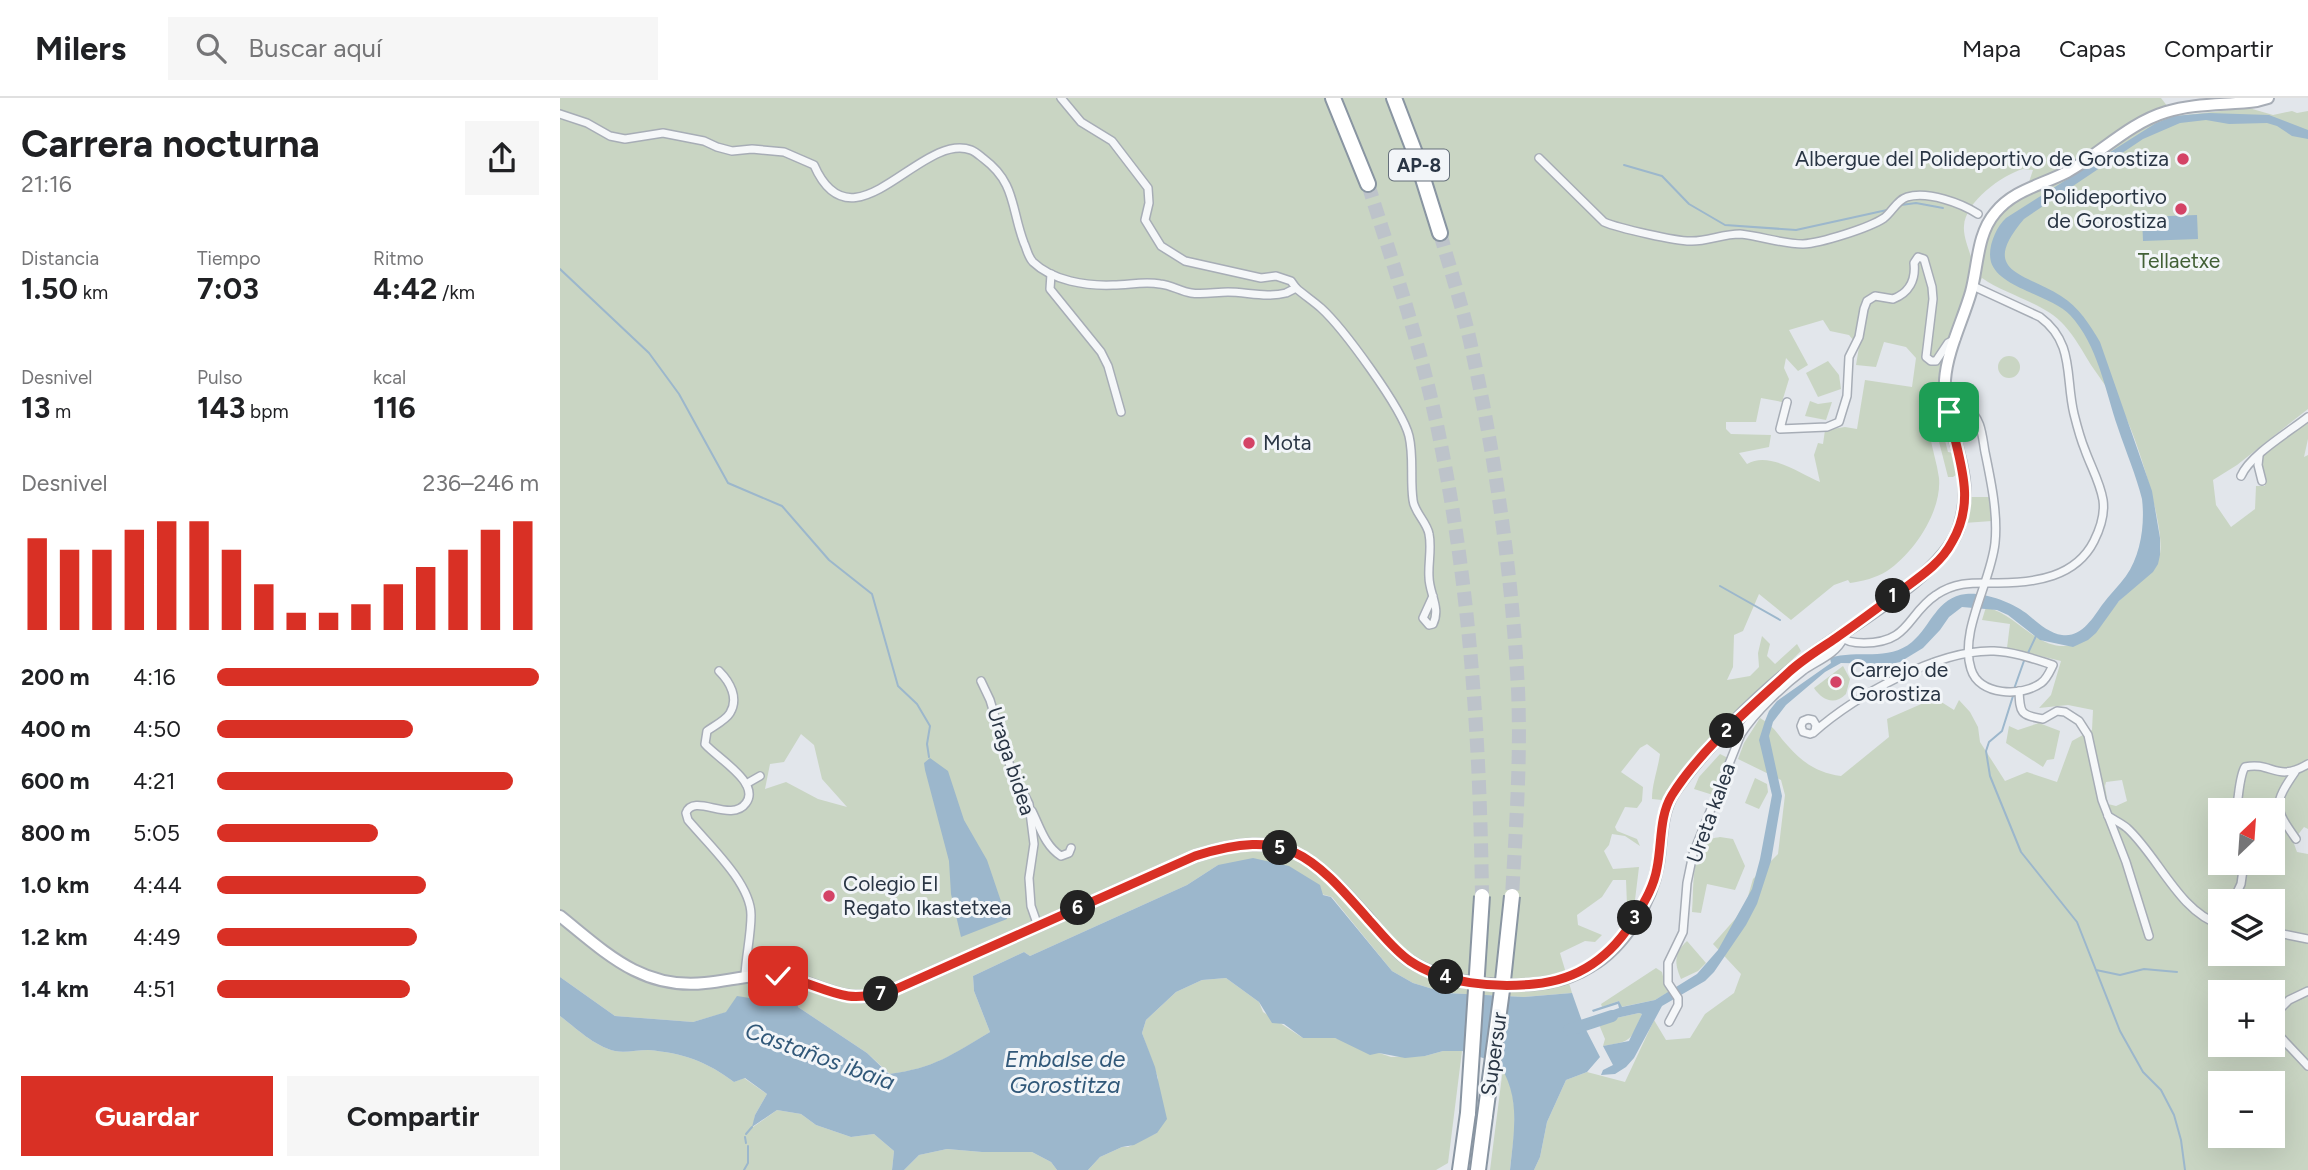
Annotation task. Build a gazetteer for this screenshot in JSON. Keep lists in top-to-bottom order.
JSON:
{
  "streets": {
    "highway": ["AP-8", "Supersur"],
    "street": ["Uraga bidea", "Ureta kalea"]
  },
  "crossings": [
    ["Uraga bidea", "Ureta kalea"]
  ],
  "water": ["Castaños ibaia", "Embalse de Gorostitza"],
  "parks": ["Tellaetxe"],
  "places": [
    "Albergue del Polideportivo de Gorostiza",
    "Polideportivo de Gorostiza",
    "Mota",
    "Carrejo de Gorostiza",
    "Colegio El Regato Ikastetxea"
  ],
  "north": "top right",
  "page": {
    "header": "Milers",
    "search": "Buscar aquí",
    "nav": ["Mapa", "Capas", "Compartir"],
    "heading": ["Carrera nocturna", "21:16"],
    "stats": [
      ["Distancia", "1.50 km"],
      ["Tiempo", "7:03"],
      ["Ritmo", "4:42 /km"],
      ["Desnivel", "13 m"],
      ["Pulso", "143 bpm"],
      ["kcal", "116"]
    ],
    "chart": ["Desnivel", "236–246 m"],
    "pins": [
      "1",
      "2",
      "5",
      "6",
      "3",
      "4",
      "7"
    ],
    "list": [
      {
        "name": "200 m",
        "note": "4:16"
      },
      {
        "name": "400 m",
        "note": "4:50"
      },
      {
        "name": "600 m",
        "note": "4:21"
      },
      {
        "name": "800 m",
        "note": "5:05"
      },
      {
        "name": "1.0 km",
        "note": "4:44"
      },
      {
        "name": "1.2 km",
        "note": "4:49"
      },
      {
        "name": "1.4 km",
        "note": "4:51"
      }
    ],
    "map_buttons": ["+", "−"],
    "buttons": ["Guardar", "Compartir"]
  }
}
